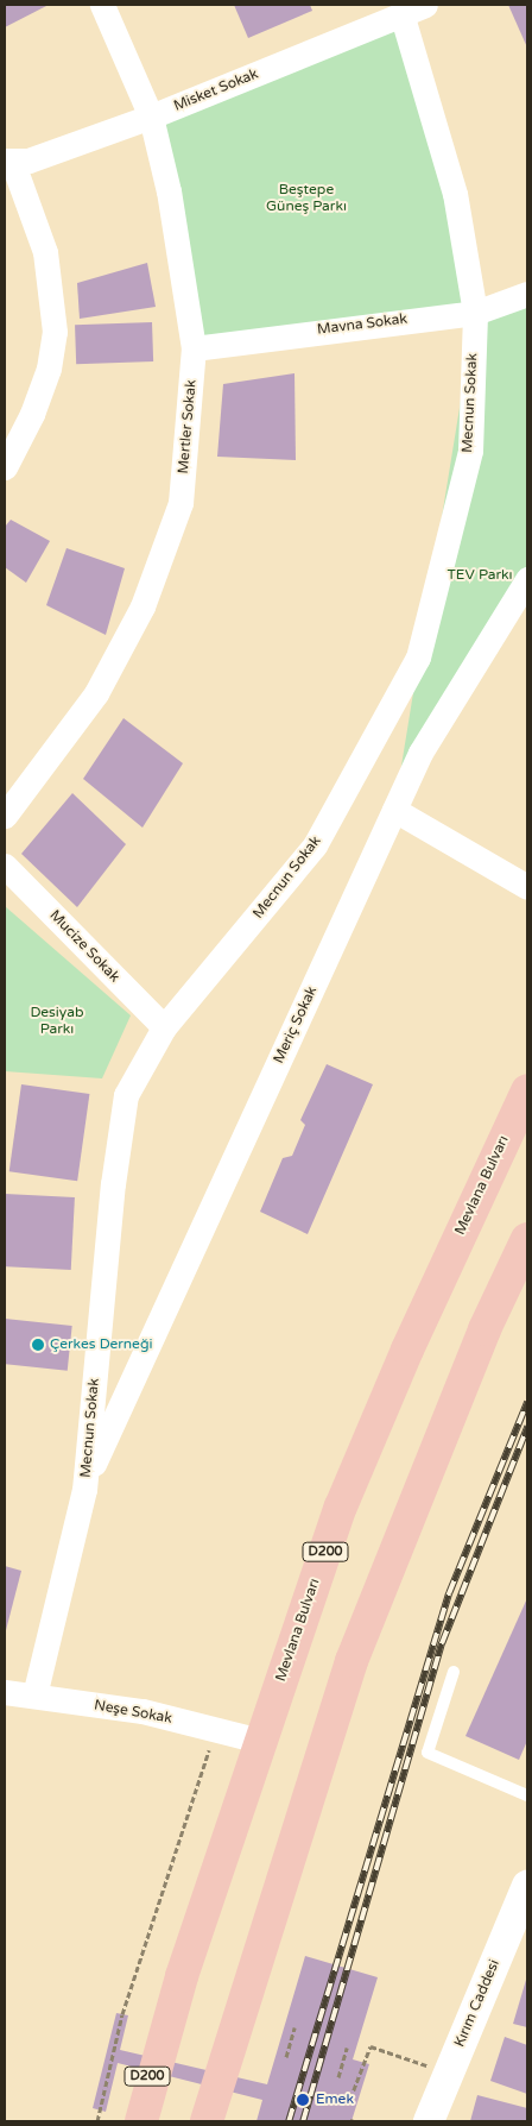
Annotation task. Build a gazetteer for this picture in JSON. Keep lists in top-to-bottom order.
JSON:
{
  "streets": {
    "highway": ["Mevlana Bulvarı", "D200"],
    "street": [
      "Misket Sokak",
      "Mavna Sokak",
      "Mecnun Sokak",
      "Mertler Sokak",
      "Mucize Sokak",
      "Meriç Sokak",
      "Neşe Sokak",
      "Kırım Caddesi"
    ]
  },
  "crossings": [
    ["Misket Sokak", "Mecnun Sokak"],
    ["Misket Sokak", "Mertler Sokak"],
    ["Mavna Sokak", "Mecnun Sokak"],
    ["Mavna Sokak", "Mertler Sokak"],
    ["Mecnun Sokak", "Mucize Sokak"],
    ["Mecnun Sokak", "Meriç Sokak"],
    ["Mecnun Sokak", "Neşe Sokak"],
    ["Mevlana Bulvarı", "D200"],
    ["Mevlana Bulvarı", "Neşe Sokak"]
  ],
  "parks": ["Beştepe Güneş Parkı", "TEV Parkı", "Desiyab Parkı"],
  "places": ["Çerkes Derneği", "Emek"]
}
